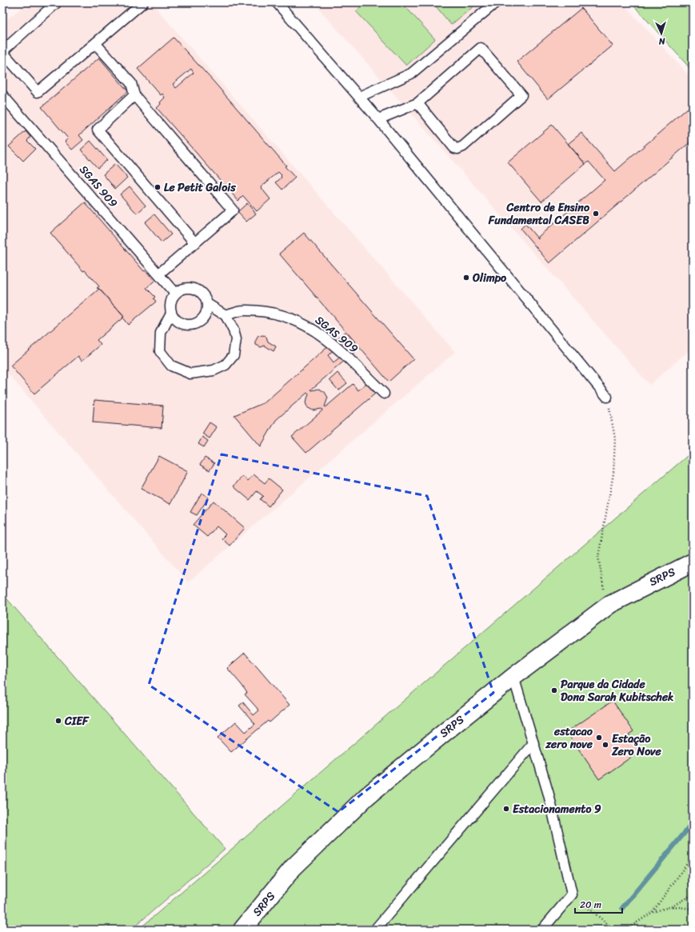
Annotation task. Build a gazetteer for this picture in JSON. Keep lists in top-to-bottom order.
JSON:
{
  "streets": {
    "main road": ["SRPS"],
    "lane": ["SGAS 909"]
  },
  "places": [
    "Le Petit Galois",
    "Centro de Ensino Fundamental CASEB",
    "Olimpo",
    "Parque da Cidade Dona Sarah Kubitschek",
    "CIEF",
    "estacao zero nove",
    "Estação Zero Nove",
    "Estacionamento 9"
  ],
  "scale_bar": "20 m",
  "north": "bottom"
}
